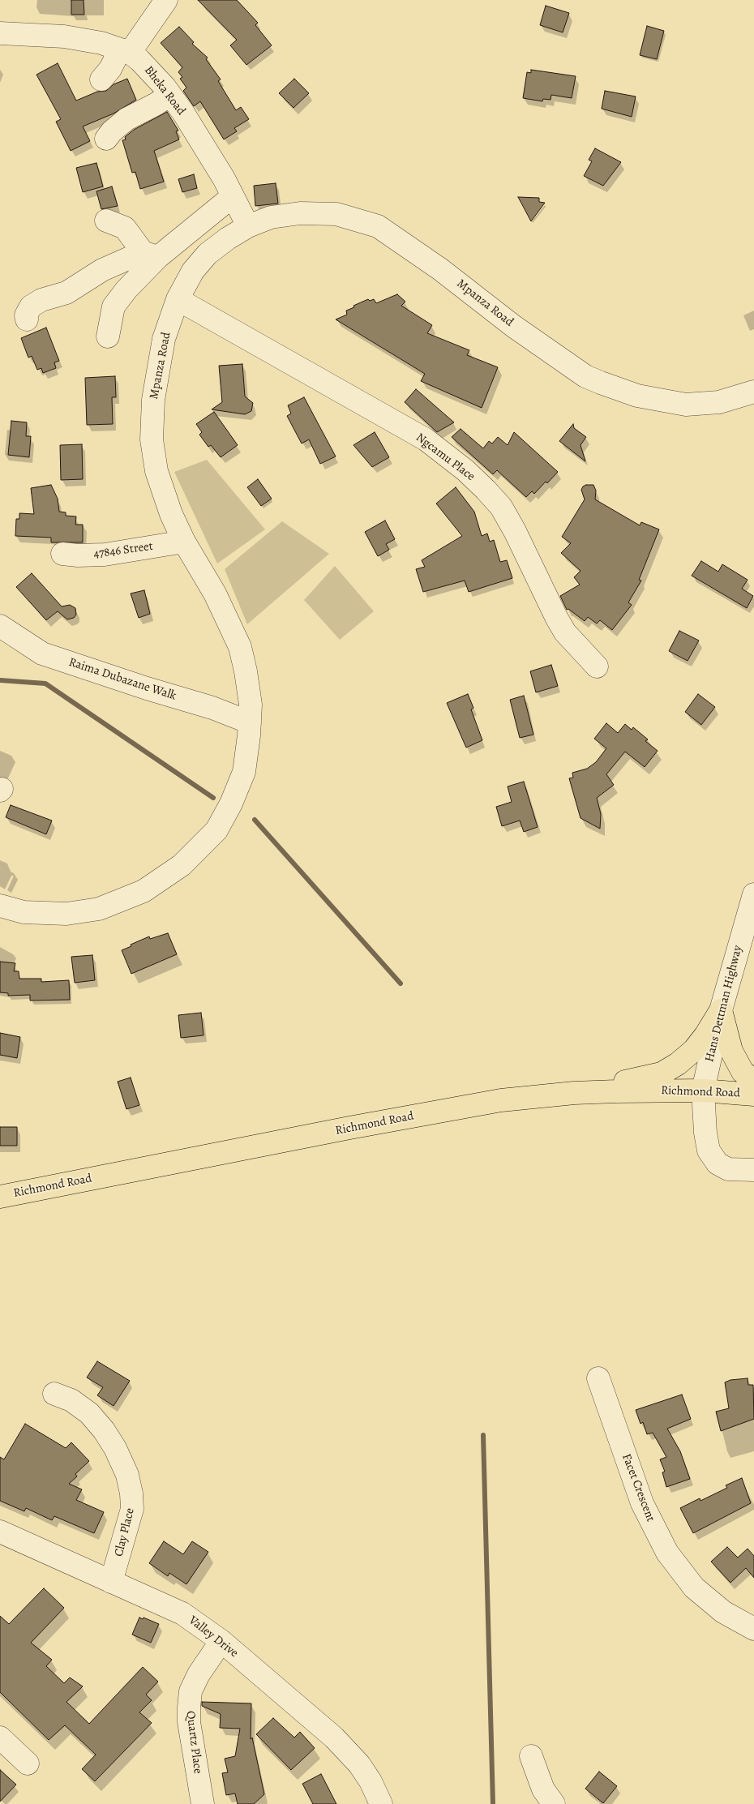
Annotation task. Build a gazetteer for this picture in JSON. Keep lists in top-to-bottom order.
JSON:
{
  "streets": {
    "highway": ["Richmond Road"],
    "street": [
      "Bheka Road",
      "Mpanza Road",
      "Ngcamu Place",
      "47846 Street",
      "Raima Dubazane Walk",
      "Hans Dettman Highway",
      "Facet Crescent",
      "Clay Place",
      "Valley Drive",
      "Quartz Place"
    ]
  },
  "crossings": [
    ["Bheka Road", "Mpanza Road"],
    ["Mpanza Road", "Ngcamu Place"],
    ["Mpanza Road", "47846 Street"],
    ["Mpanza Road", "Raima Dubazane Walk"],
    ["Hans Dettman Highway", "Richmond Road"],
    ["Clay Place", "Valley Drive"],
    ["Valley Drive", "Quartz Place"]
  ]
}
